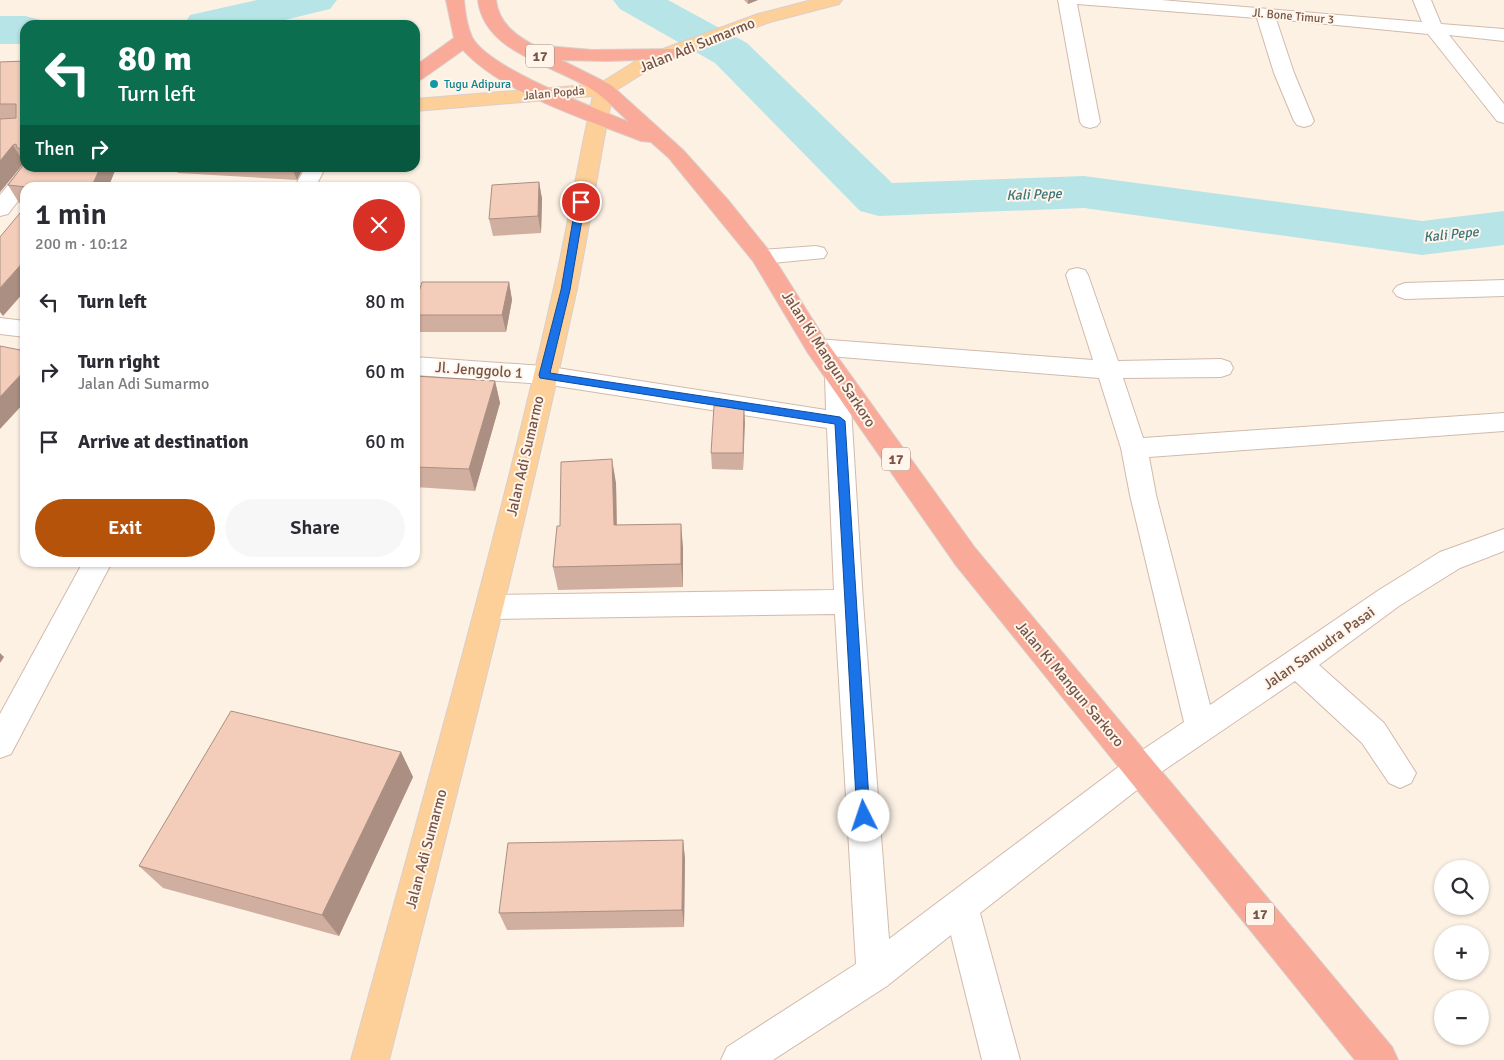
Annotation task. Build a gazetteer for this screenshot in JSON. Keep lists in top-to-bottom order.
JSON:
{
  "streets": {
    "highway": ["17", "Jalan Ki Mangun Sarkoro"],
    "main road": ["Jalan Adi Sumarmo", "Jalan Popda"],
    "street": ["Jl. Bone Timur 3", "Jl. Jenggolo 1", "Jalan Samudra Pasai"]
  },
  "crossings": [
    ["Jalan Adi Sumarmo", "17"],
    ["Jalan Adi Sumarmo", "Jalan Popda"],
    ["Jalan Adi Sumarmo", "Jl. Jenggolo 1"],
    ["17", "Jalan Popda"],
    ["17", "Jalan Ki Mangun Sarkoro"],
    ["17", "Jalan Samudra Pasai"],
    ["Jalan Ki Mangun Sarkoro", "Jalan Samudra Pasai"]
  ],
  "water": ["Kali Pepe"],
  "places": ["Tugu Adipura"],
  "page": {
    "turn": ["80 m", "Turn left"],
    "then": "Then",
    "heading": ["1 min", "200 m · 10:12"],
    "list": [
      {
        "name": "Turn left",
        "value": "80 m"
      },
      {
        "name": "Turn right",
        "note": "Jalan Adi Sumarmo",
        "value": "60 m"
      },
      {
        "name": "Arrive at destination",
        "value": "60 m"
      }
    ],
    "buttons": ["Exit", "Share"],
    "map_buttons": ["+", "−"]
  }
}
